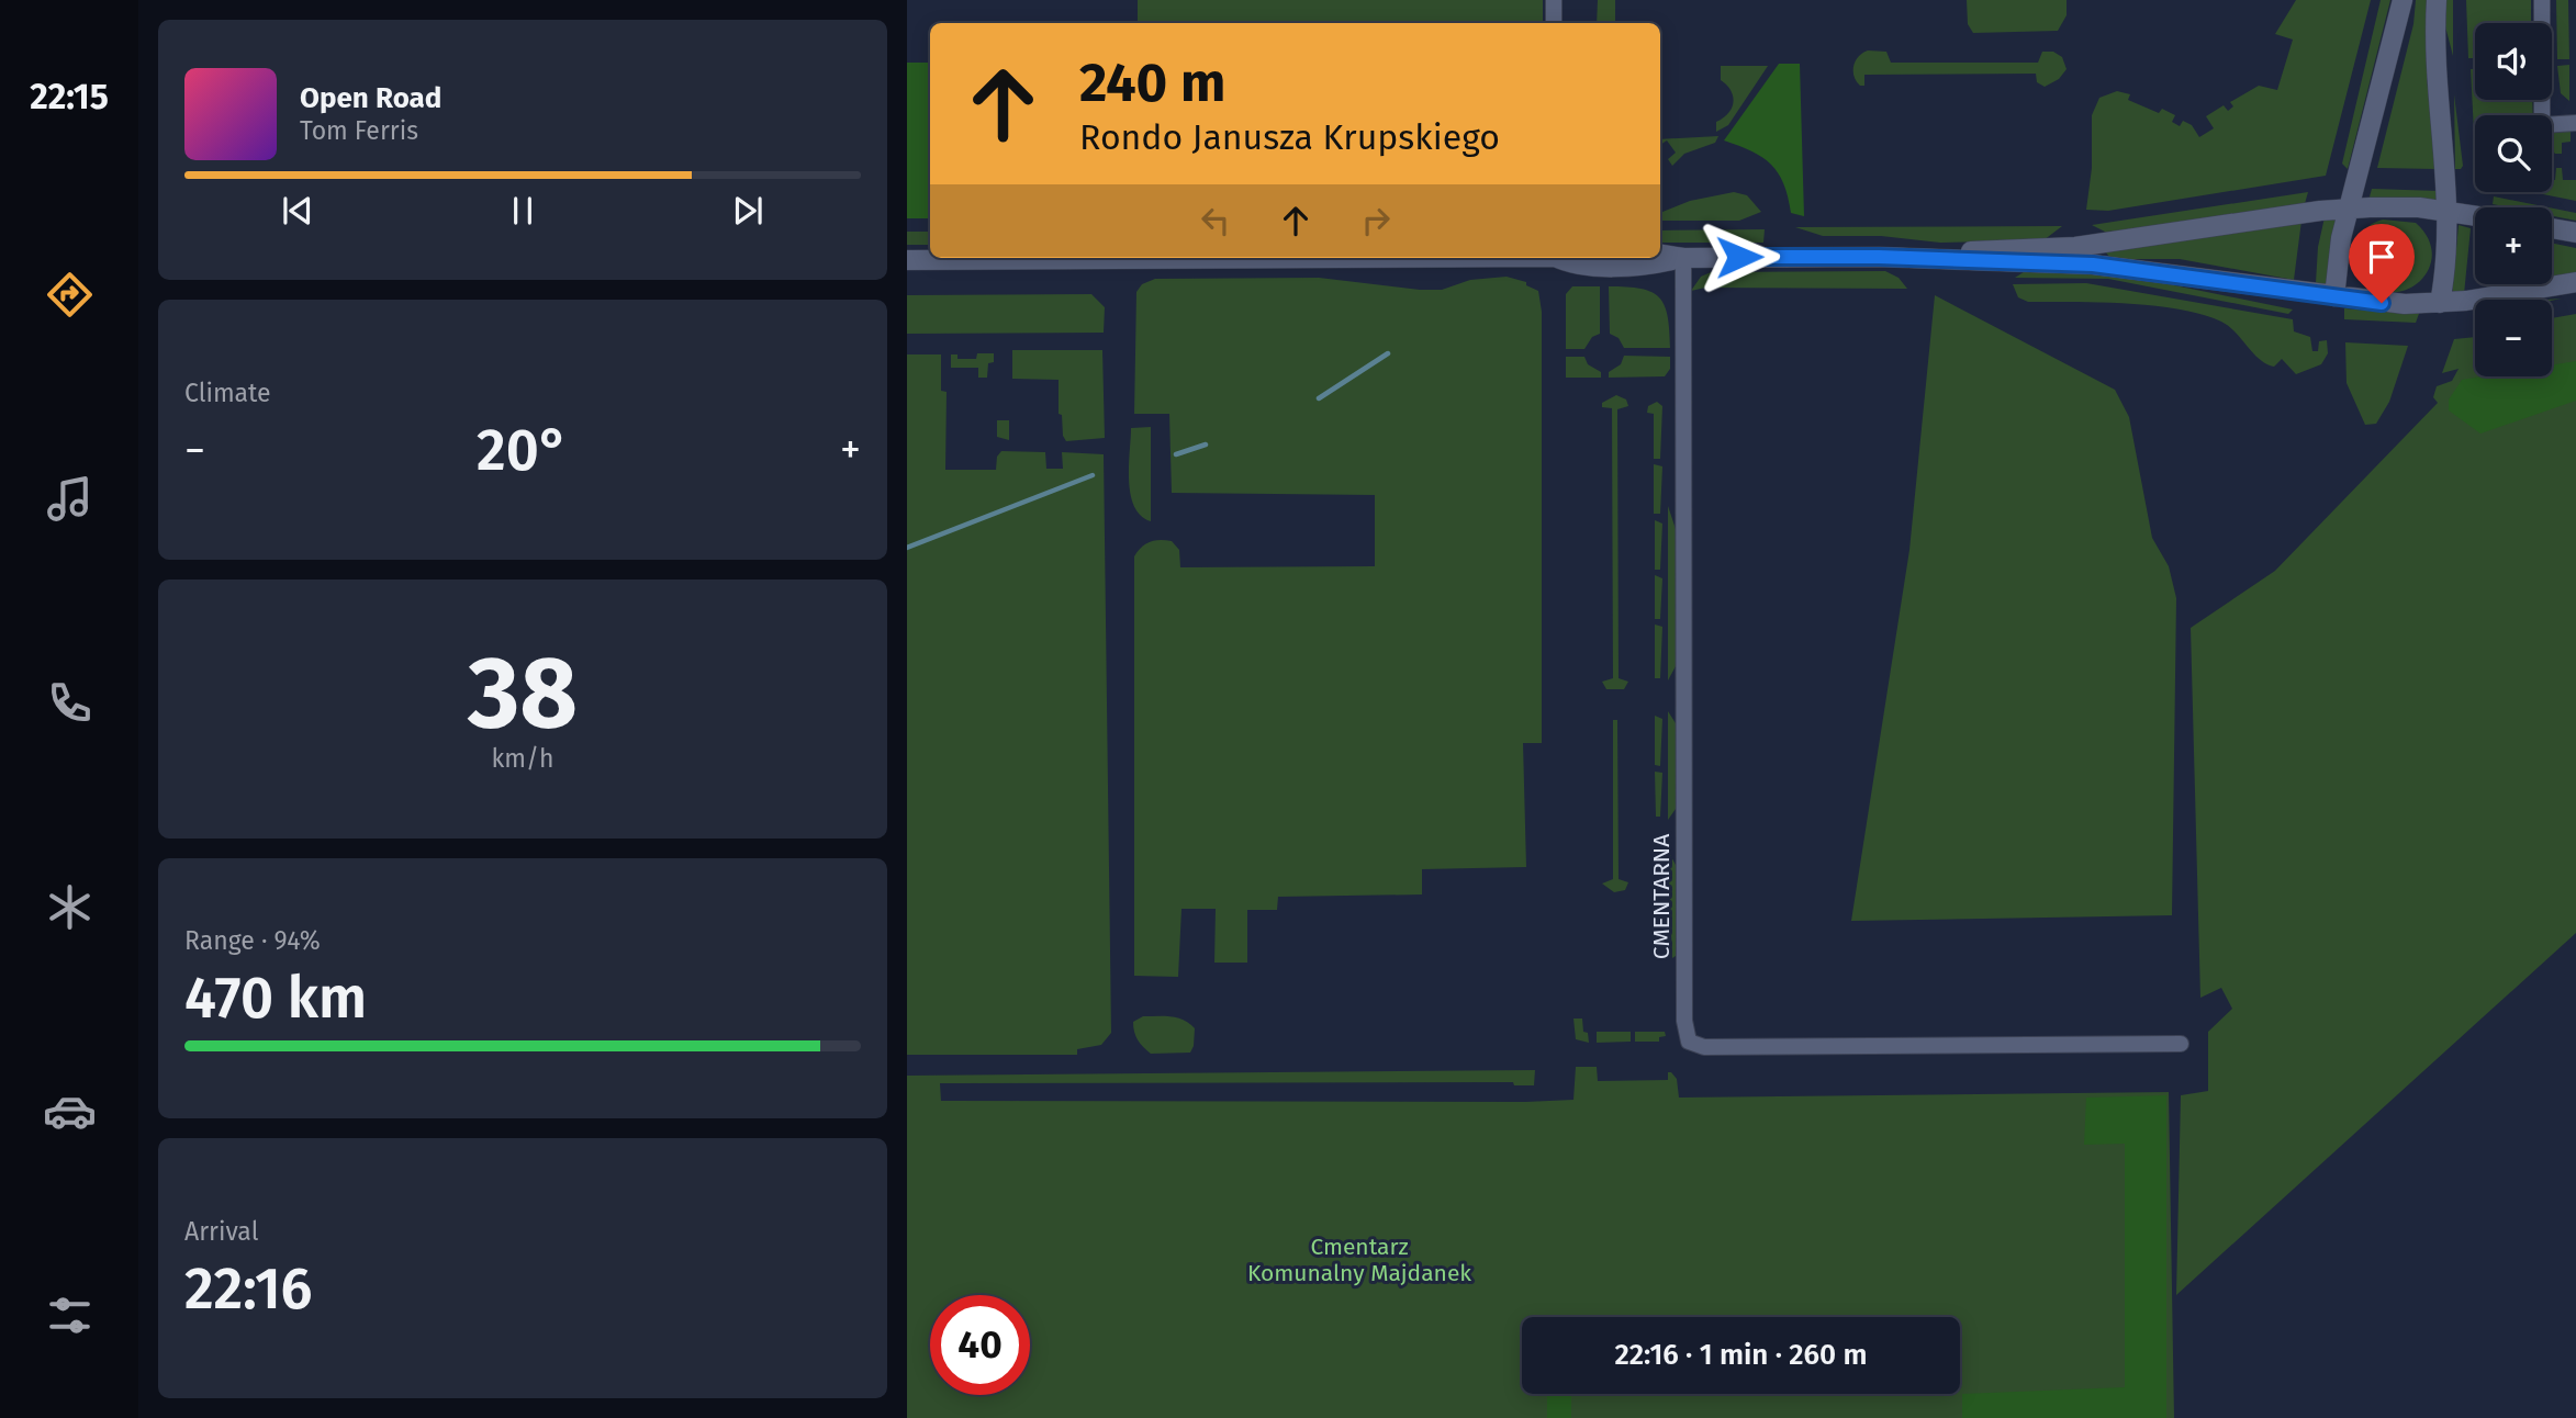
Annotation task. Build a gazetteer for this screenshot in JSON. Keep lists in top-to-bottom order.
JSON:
{
  "streets": {
    "street": ["CMENTARNA"]
  },
  "parks": ["Cmentarz Komunalny Majdanek"],
  "page": {
    "tabs": "22:15",
    "map_buttons": ["+", "−"],
    "turn": ["240 m", "Rondo Janusza Krupskiego"],
    "song": ["Open Road", "Tom Ferris"],
    "tile": [
      "Climate",
      ["38", "km/h"],
      ["Range · 94%", "470 km"],
      ["Arrival", "22:16"]
    ],
    "heat": ["−", "20°", "+"],
    "limit": "40",
    "trip": "22:16 · 1 min · 260 m"
  }
}
